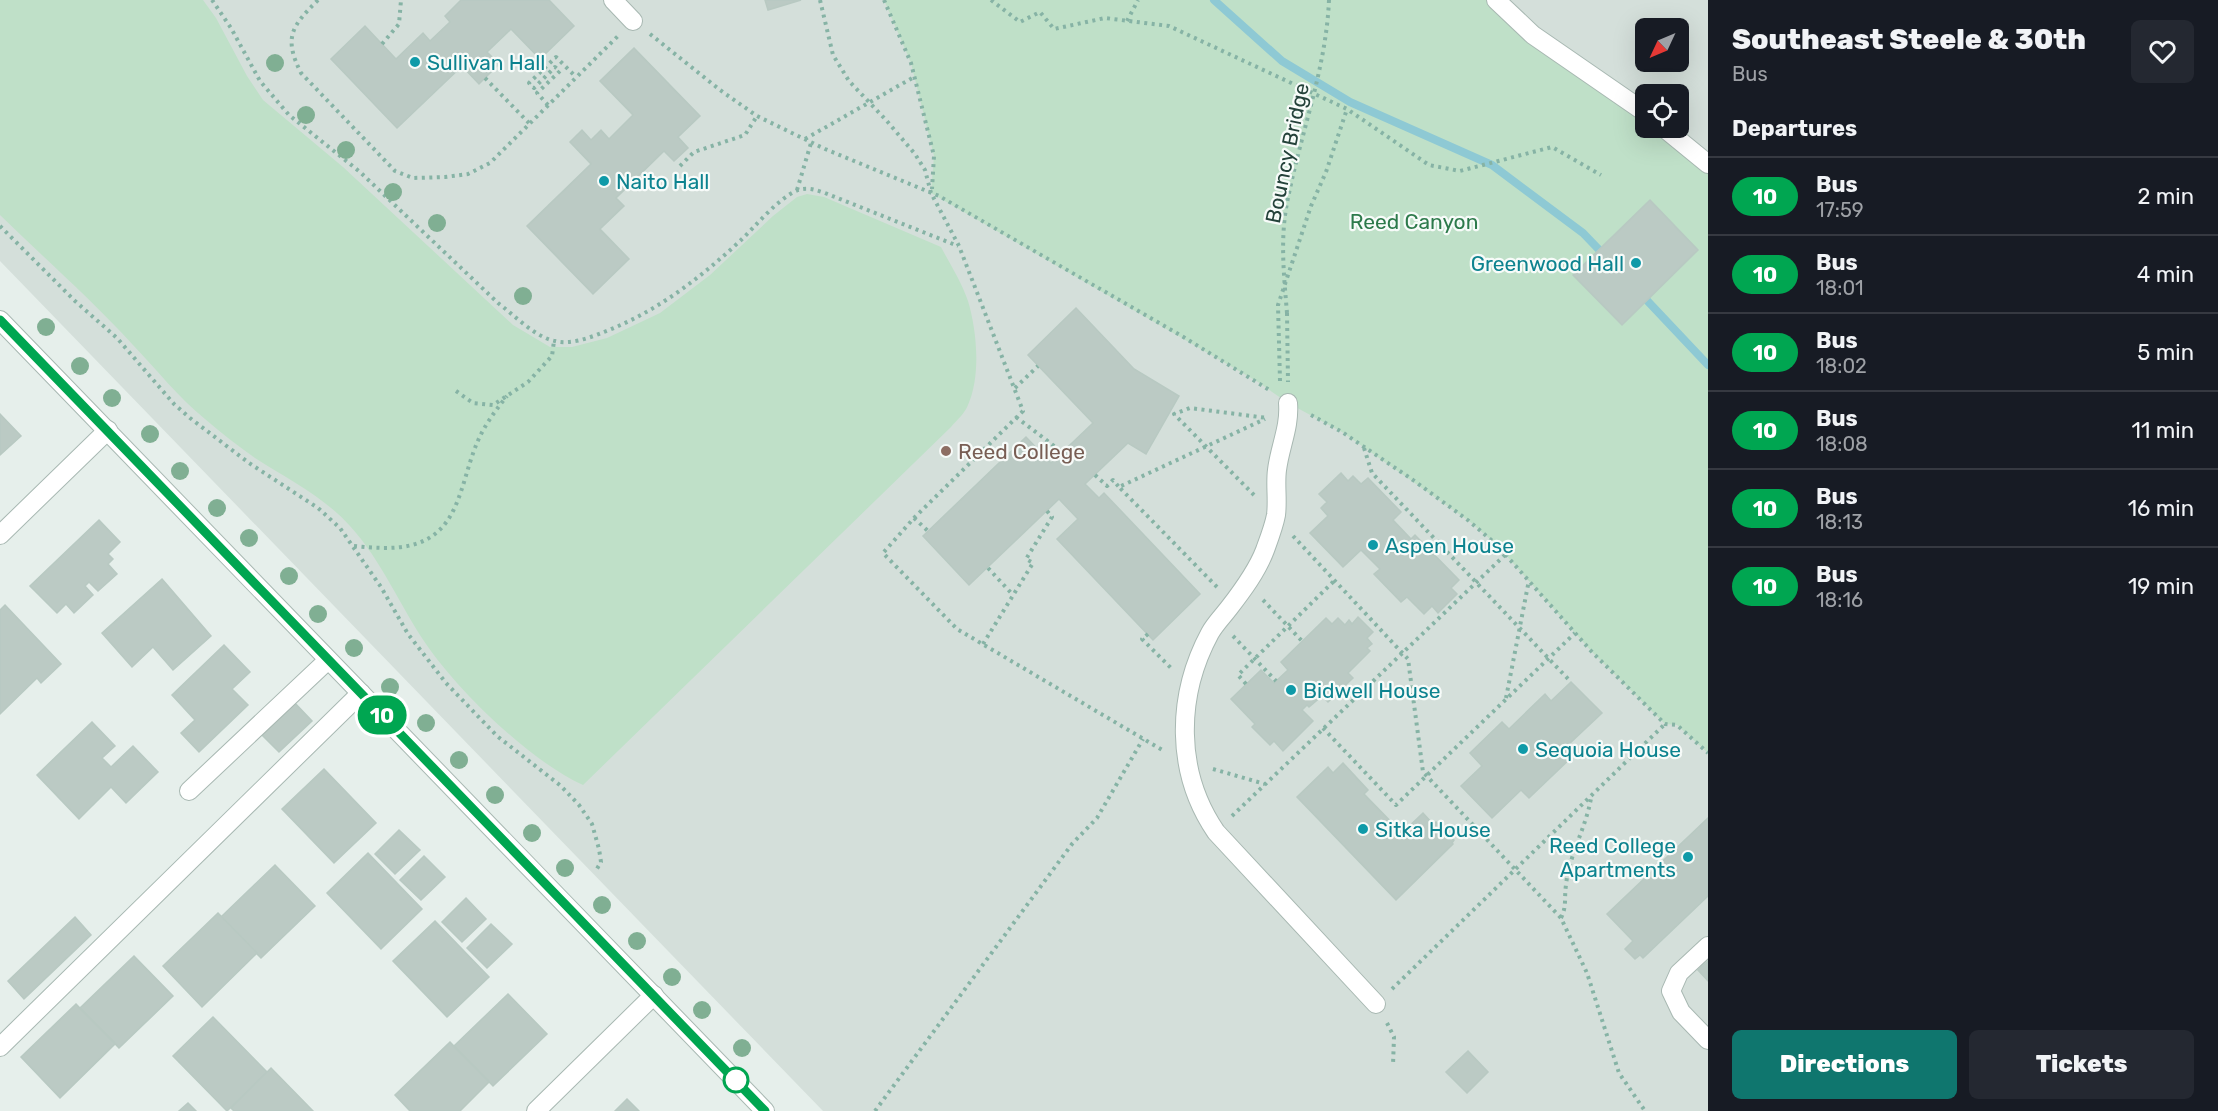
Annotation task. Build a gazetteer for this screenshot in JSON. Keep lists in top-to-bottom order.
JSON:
{
  "streets": {
    "path": ["Bouncy Bridge"]
  },
  "parks": ["Reed Canyon"],
  "places": [
    "Sullivan Hall",
    "Naito Hall",
    "Greenwood Hall",
    "Reed College",
    "Aspen House",
    "Bidwell House",
    "Sequoia House",
    "Sitka House",
    "Reed College Apartments"
  ],
  "lines": ["bus line 10"],
  "north": "bottom left",
  "page": {
    "on_map": "10",
    "heading": [
      ["Southeast Steele & 30th", "Bus"],
      "Departures"
    ],
    "list": [
      {
        "mark": "10",
        "name": "Bus",
        "note": "17:59",
        "value": "2 min"
      },
      {
        "mark": "10",
        "name": "Bus",
        "note": "18:01",
        "value": "4 min"
      },
      {
        "mark": "10",
        "name": "Bus",
        "note": "18:02",
        "value": "5 min"
      },
      {
        "mark": "10",
        "name": "Bus",
        "note": "18:08",
        "value": "11 min"
      },
      {
        "mark": "10",
        "name": "Bus",
        "note": "18:13",
        "value": "16 min"
      },
      {
        "mark": "10",
        "name": "Bus",
        "note": "18:16",
        "value": "19 min"
      }
    ],
    "buttons": ["Directions", "Tickets"]
  }
}
